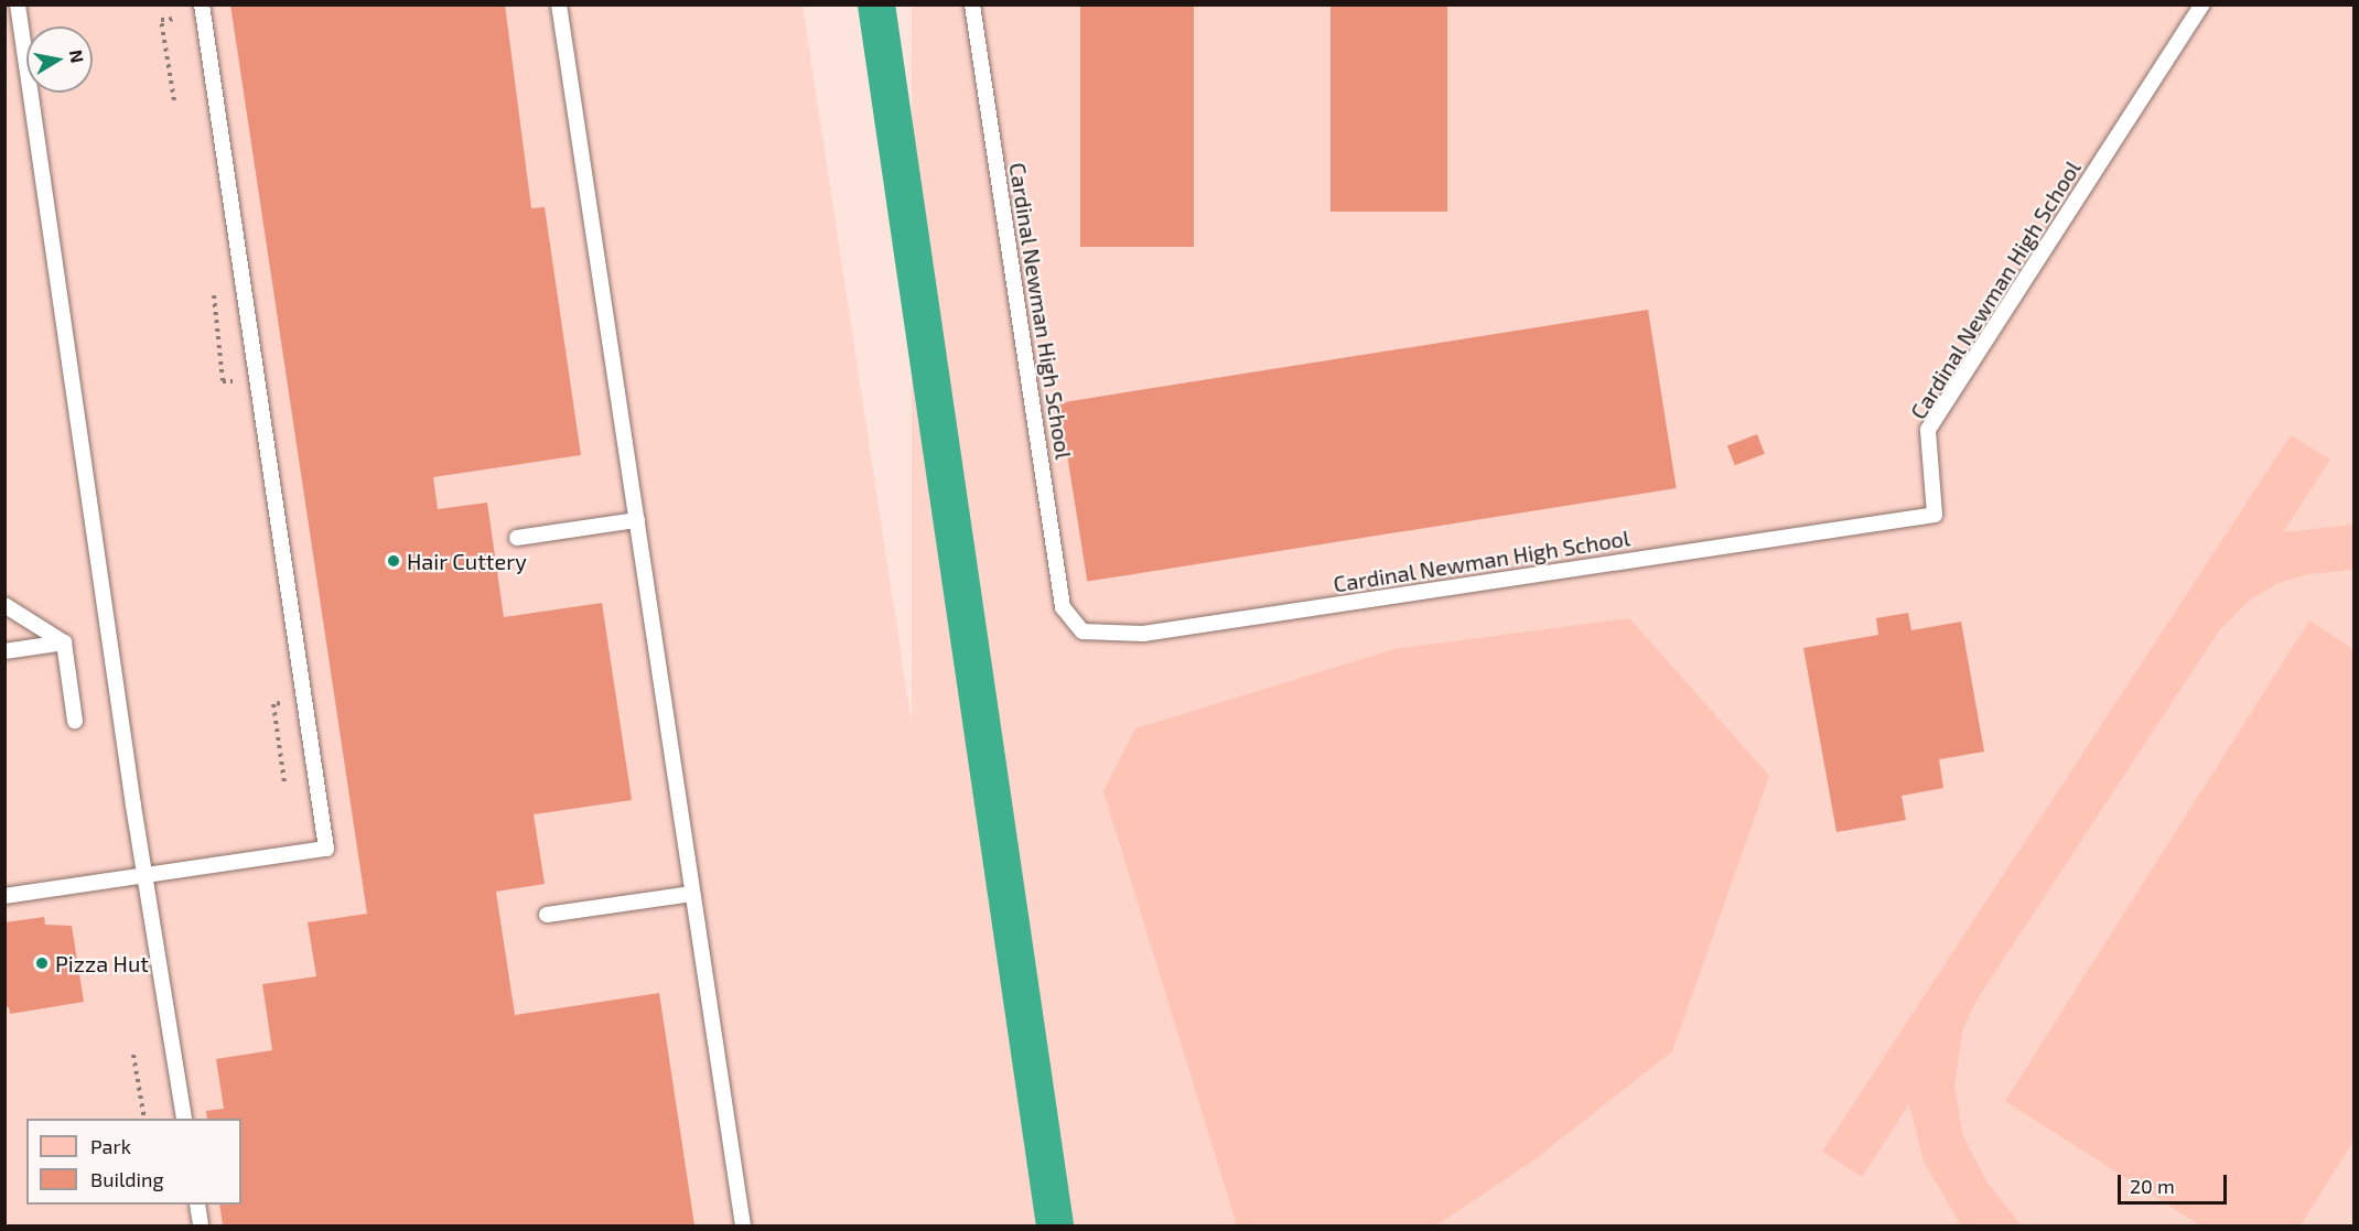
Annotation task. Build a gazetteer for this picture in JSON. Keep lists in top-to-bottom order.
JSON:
{
  "streets": {
    "lane": ["Cardinal Newman High School"]
  },
  "places": ["Hair Cuttery", "Pizza Hut"],
  "legend": ["Park", "Building"],
  "scale_bar": "20 m",
  "north": "right"
}
